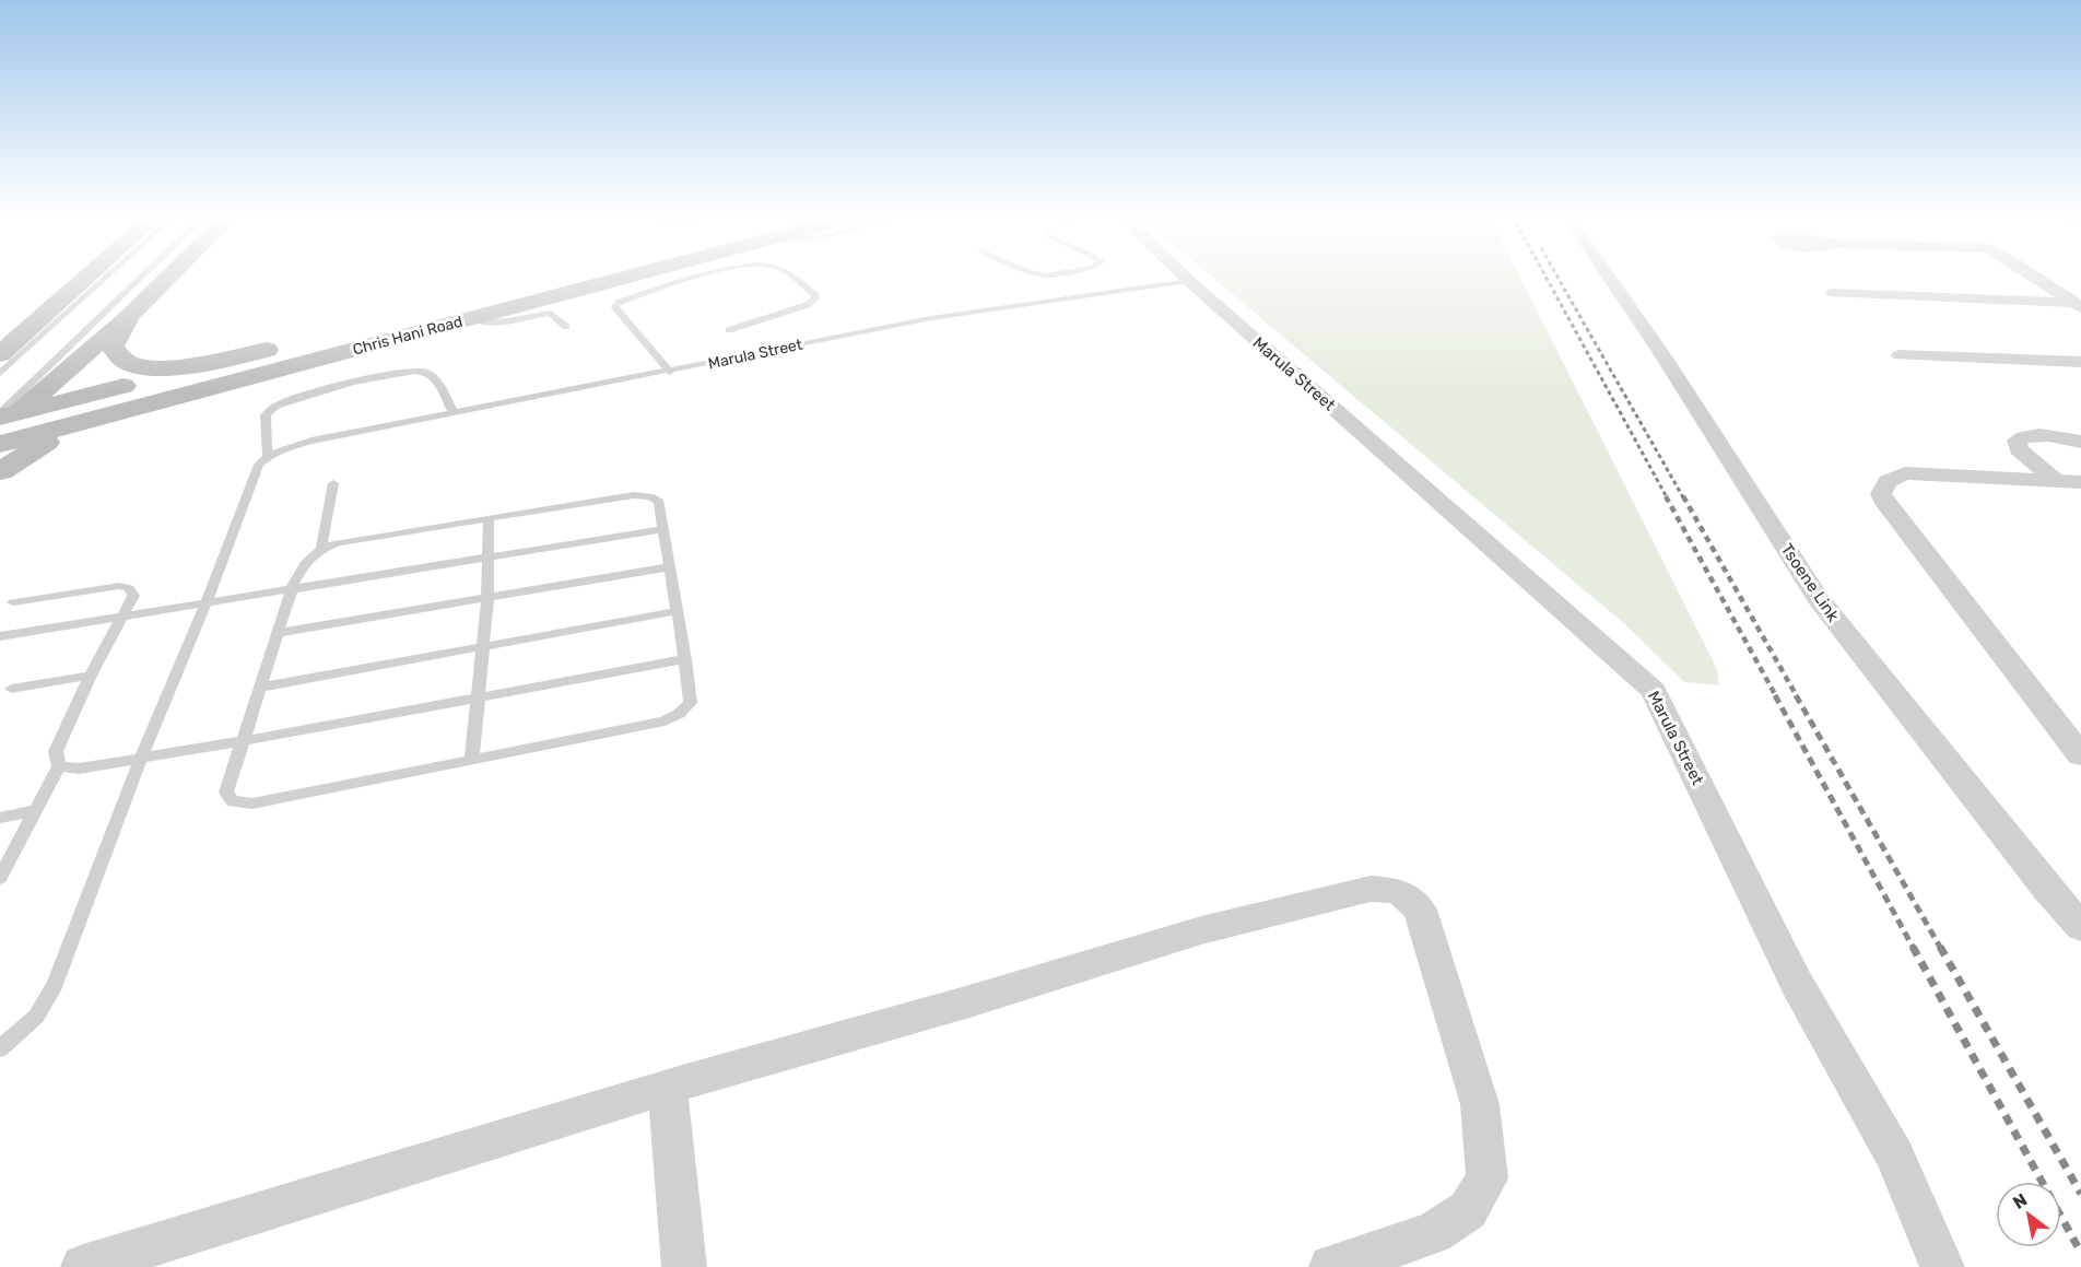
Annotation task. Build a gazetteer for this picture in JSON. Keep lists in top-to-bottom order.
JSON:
{
  "streets": {
    "main road": ["Chris Hani Road"],
    "street": ["Marula Street", "Tsoene Link"]
  },
  "north": "top left"
}
